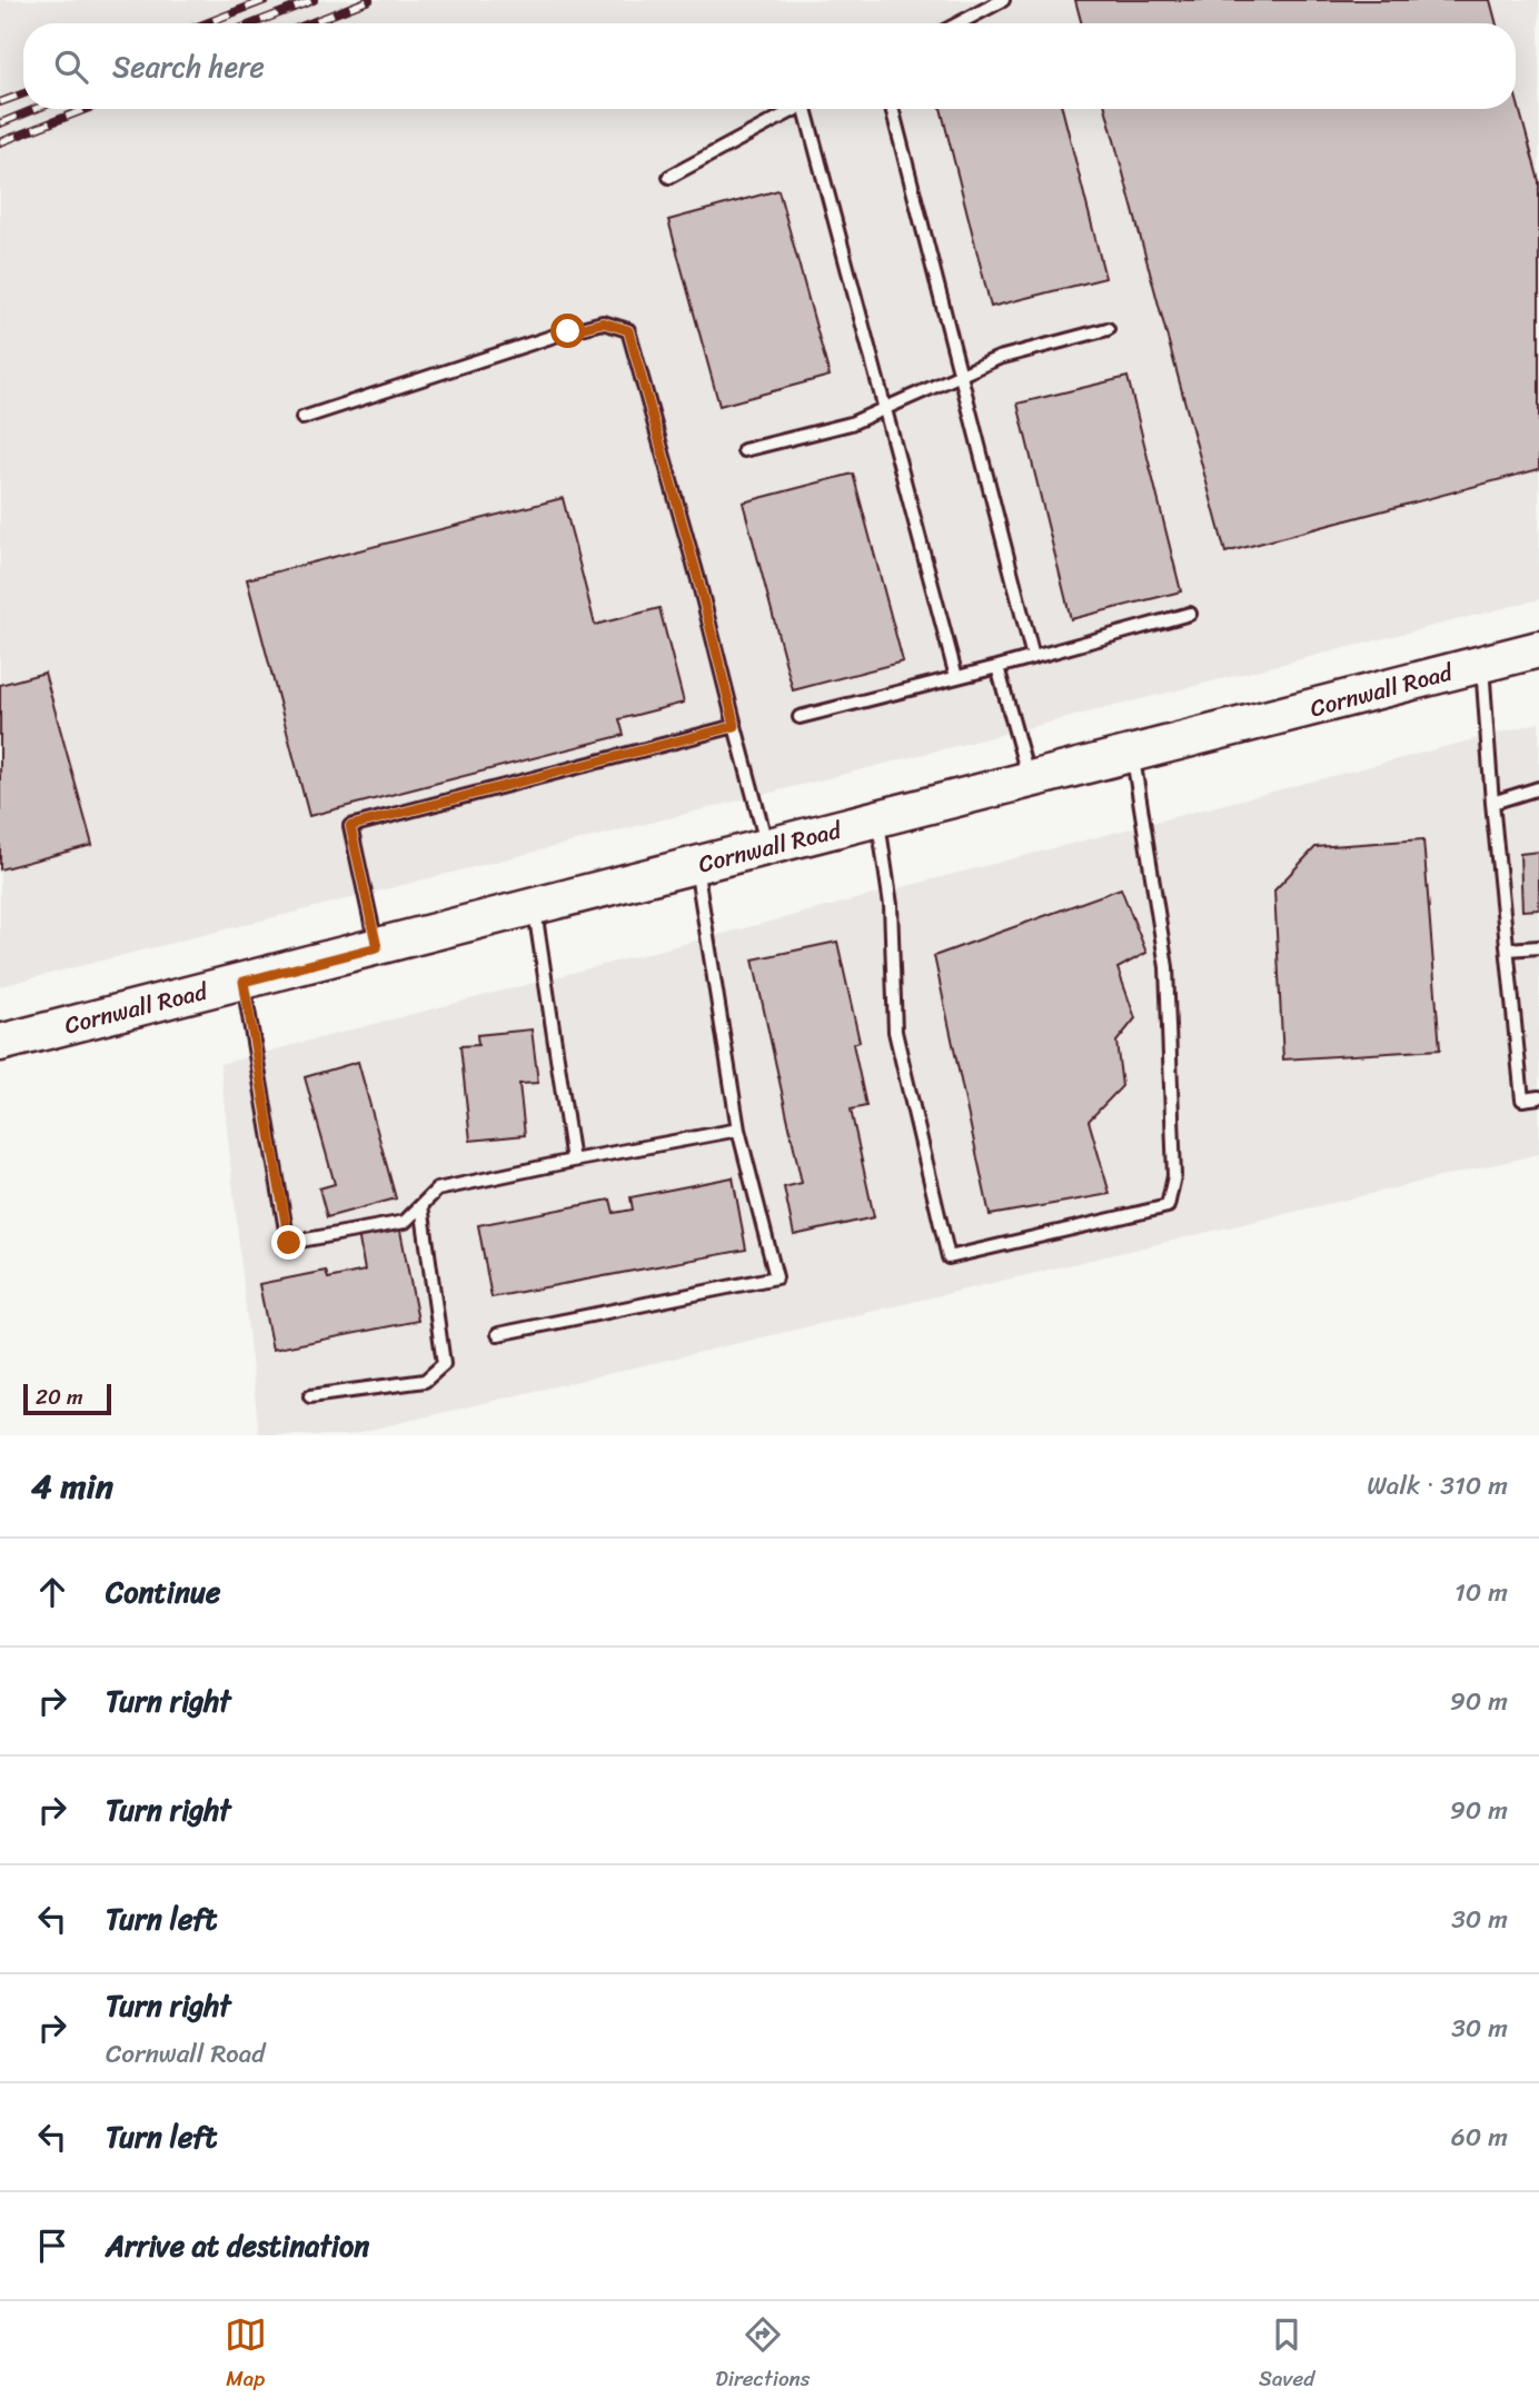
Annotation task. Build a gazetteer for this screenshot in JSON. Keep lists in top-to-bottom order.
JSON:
{
  "streets": {
    "main road": ["Cornwall Road"]
  },
  "scale_bar": "20 m",
  "page": {
    "search": "Search here",
    "scale": "20 m",
    "heading": ["4 min", "Walk · 310 m"],
    "list": [
      ["Continue", "10 m"],
      ["Turn right", "90 m"],
      ["Turn right", "90 m"],
      ["Turn left", "30 m"],
      ["Turn right", "Cornwall Road", "30 m"],
      ["Turn left", "60 m"],
      "Arrive at destination"
    ],
    "nav": ["Map", "Directions", "Saved"]
  }
}
